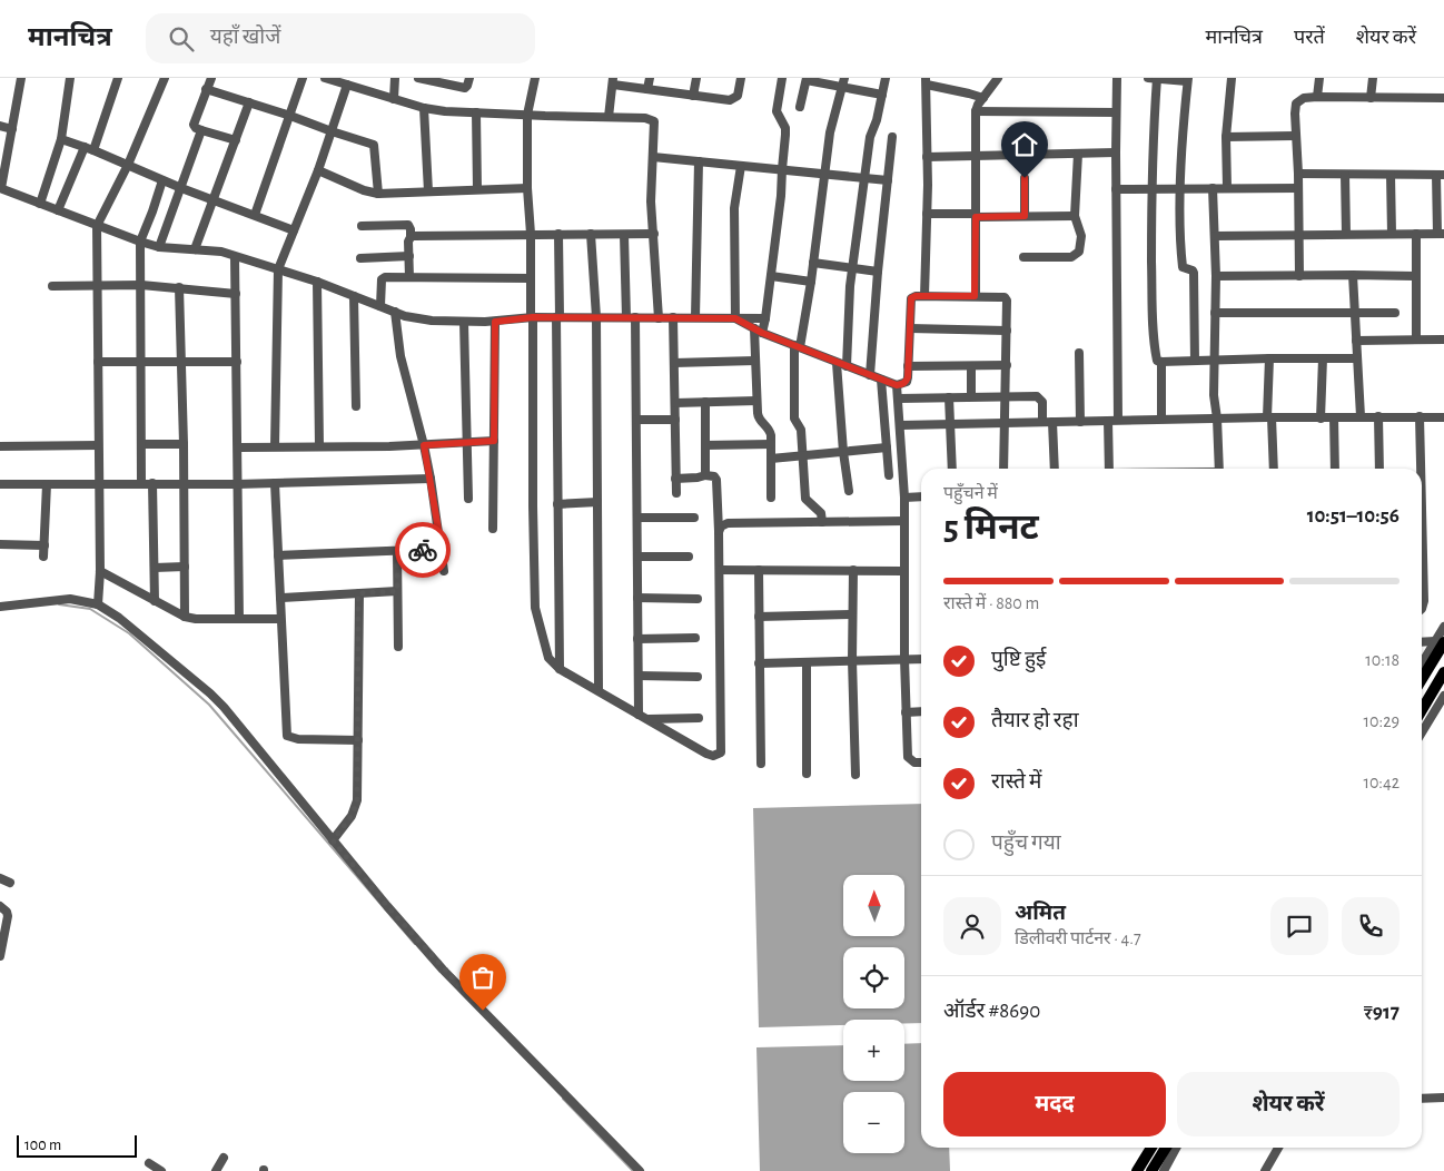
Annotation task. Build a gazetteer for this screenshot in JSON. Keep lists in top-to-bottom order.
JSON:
{
  "scale_bar": "100 m",
  "north": "top",
  "page": {
    "header": "मानचित्र",
    "search": "यहाँ खोजें",
    "nav": ["मानचित्र", "परतें", "शेयर करें"],
    "heading": ["5 मिनट", "पहुँचने में", "10:51–10:56"],
    "panel": [
      "अमित",
      "डिलीवरी पार्टनर · 4.7",
      "ऑर्डर #8690",
      "₹917"
    ],
    "bar": "रास्ते में · 880 m",
    "list": [
      ["पुष्टि हुई", "10:18"],
      ["तैयार हो रहा", "10:29"],
      ["रास्ते में", "10:42"],
      "पहुँच गया"
    ],
    "map_buttons": ["+", "−"],
    "buttons": ["मदद", "शेयर करें"],
    "scale": "100 m"
  }
}
